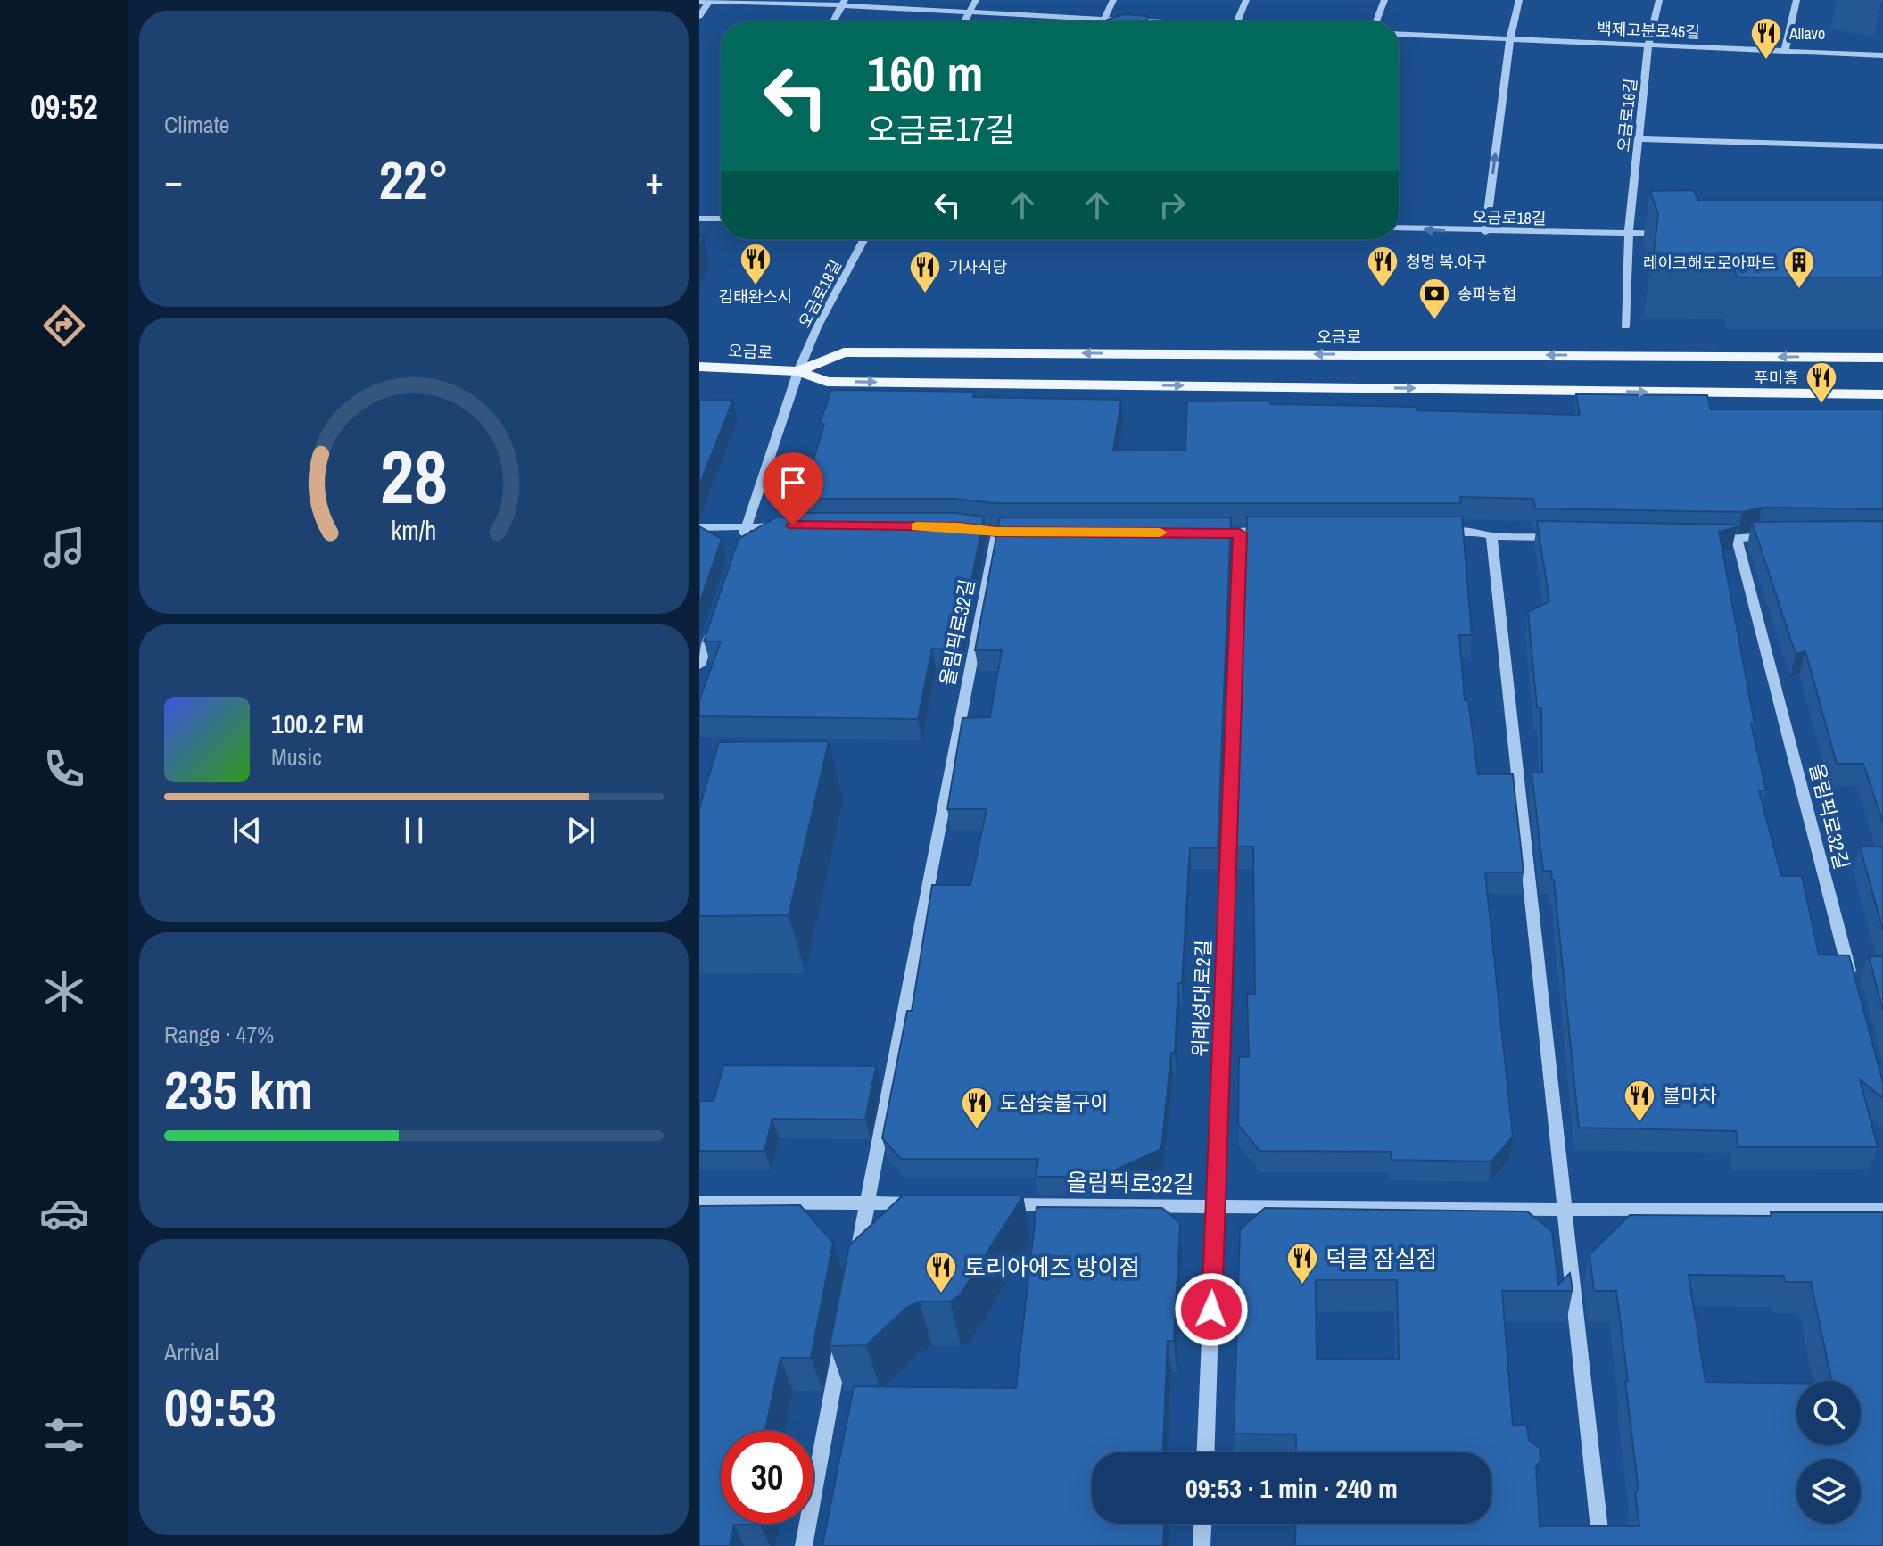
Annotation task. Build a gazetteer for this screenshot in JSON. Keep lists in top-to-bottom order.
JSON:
{
  "streets": {
    "main road": ["오금로"],
    "street": [
      "백제고분로45길",
      "오금로16길",
      "오금로18길",
      "올림픽로32길",
      "위례성대로2길"
    ]
  },
  "crossings": [
    ["백제고분로45길", "오금로16길"],
    ["오금로16길", "오금로18길"],
    ["오금로18길", "오금로"],
    ["올림픽로32길", "위례성대로2길"]
  ],
  "places": {
    "restaurant": [
      "Allavo",
      "김태완스시",
      "청명 복.아구",
      "기사식당",
      "푸미흥",
      "불마차",
      "도삼숯불구이",
      "덕클 잠실점",
      "토리아에즈 방이점"
    ],
    "building": ["레이크해모로아파트"],
    "bank": ["송파농협"]
  },
  "page": {
    "tabs": "09:52",
    "tile": [
      "Climate",
      ["Range · 47%", "235 km"],
      ["Arrival", "09:53"]
    ],
    "turn": ["160 m", "오금로17길"],
    "heat": ["−", "22°", "+"],
    "song": ["100.2 FM", "Music"],
    "limit": "30",
    "trip": "09:53 · 1 min · 240 m",
    "gauge": ["28", "km/h"]
  }
}
